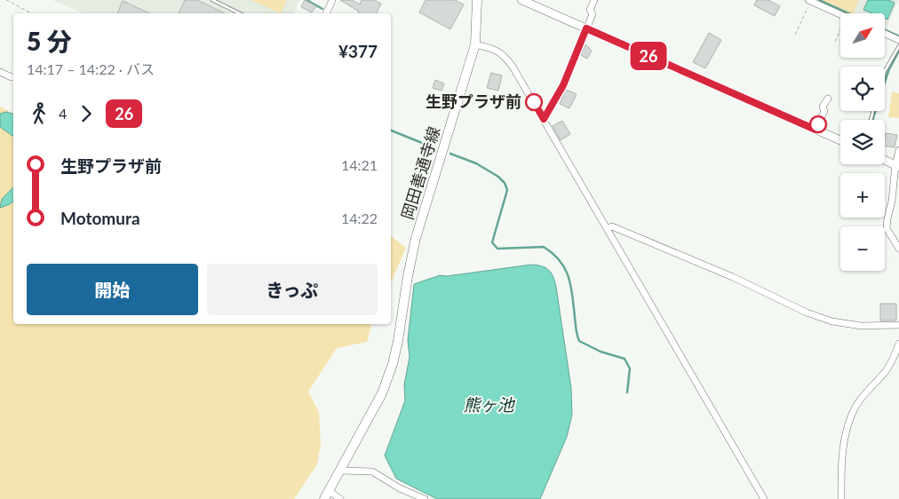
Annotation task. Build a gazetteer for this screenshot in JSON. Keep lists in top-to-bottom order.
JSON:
{
  "streets": {
    "main road": ["岡田善通寺線"]
  },
  "water": ["熊ヶ池"],
  "places": ["生野プラザ前"],
  "lines": ["bus line 26"],
  "north": "top right",
  "page": {
    "on_map": "26",
    "map_buttons": ["+", "−"],
    "heading": ["5 分", "14:17 – 14:22 · バス", "¥377"],
    "legs": ["4", "26"],
    "list": [
      {
        "name": "生野プラザ前",
        "value": "14:21"
      },
      {
        "name": "Motomura",
        "value": "14:22"
      }
    ],
    "buttons": ["開始", "きっぷ"]
  }
}
